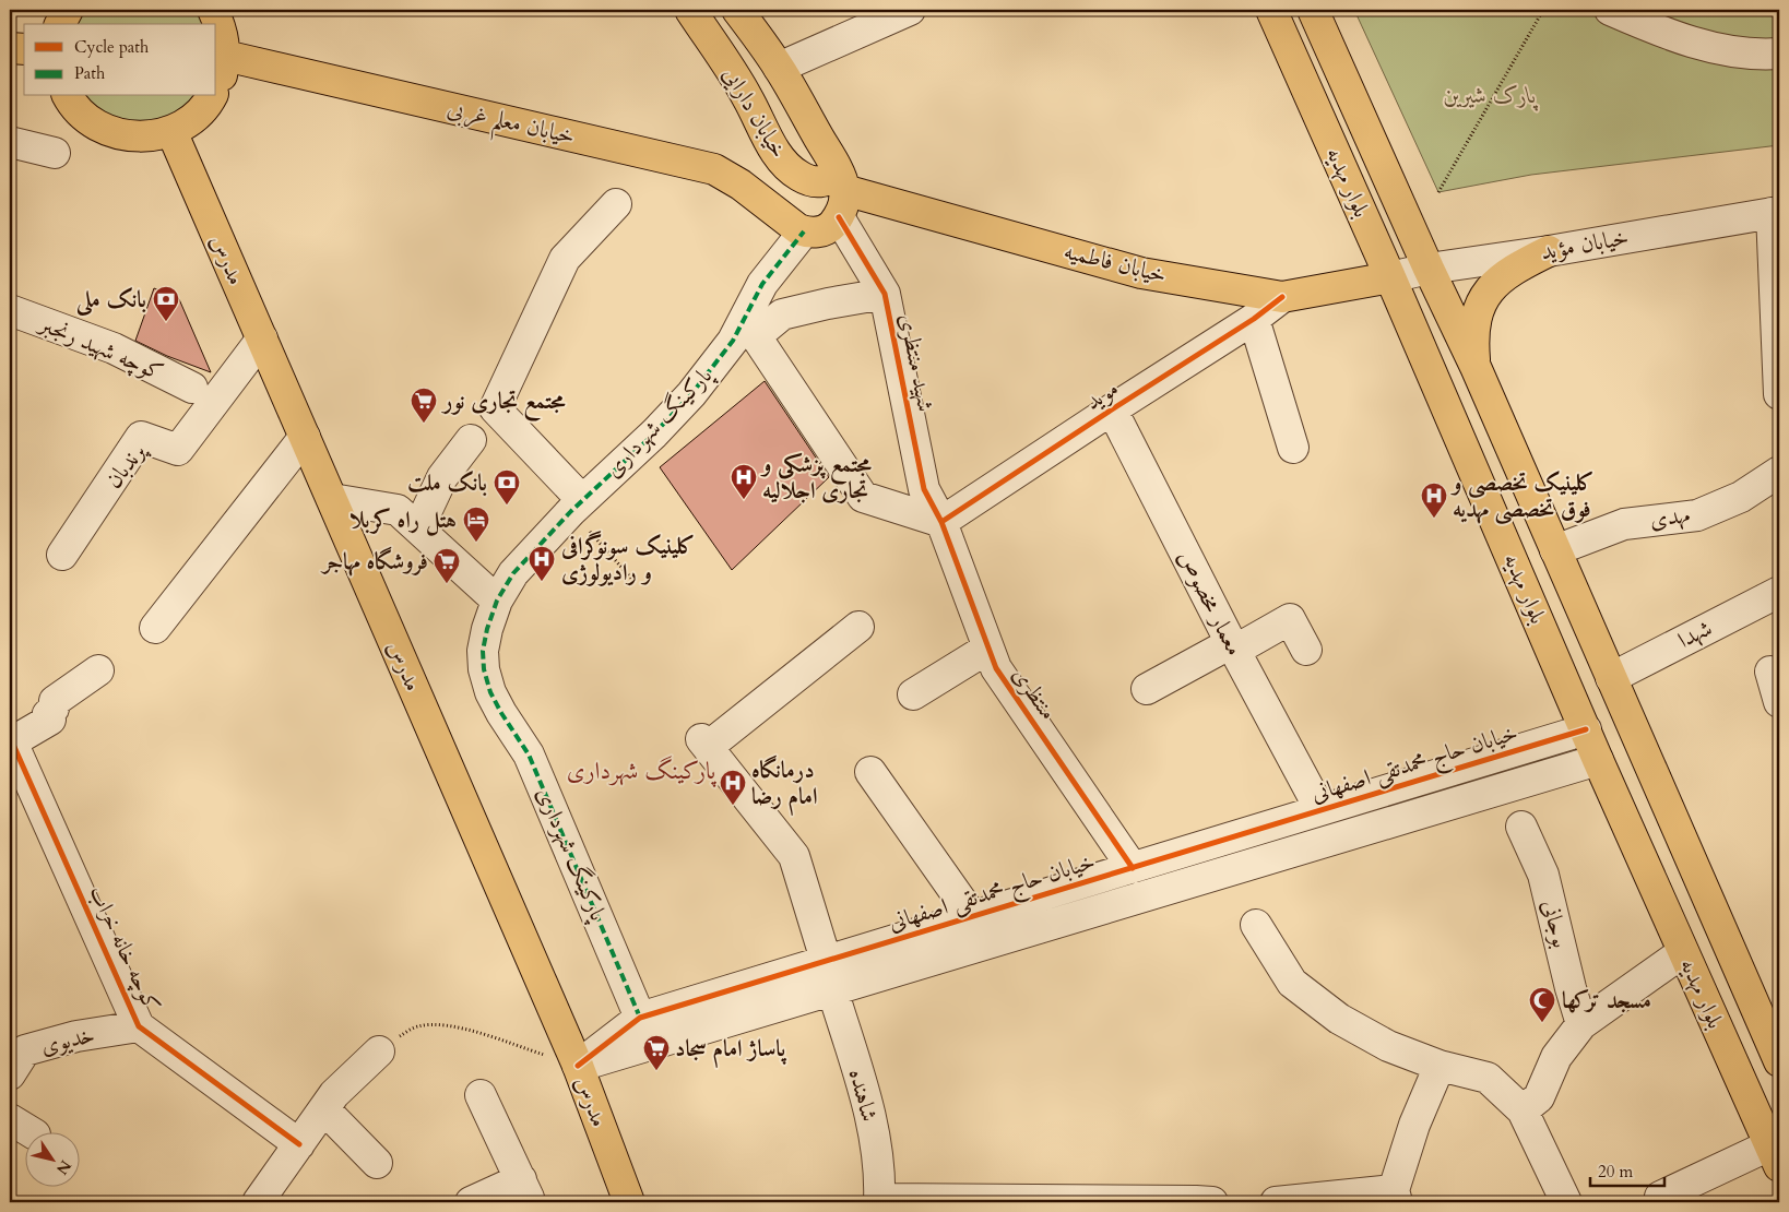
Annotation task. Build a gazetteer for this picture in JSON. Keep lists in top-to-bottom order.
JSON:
{
  "streets": {
    "main road": [
      "خیابان دارایی",
      "خیابان معلم غربی",
      "بلوار مهدیه",
      "مدرس",
      "خیابان فاطمیه"
    ],
    "street": [
      "خیابان مؤید",
      "کوچه شهید رنجبر",
      "شهید منتظری",
      "موید",
      "پارکینگ شهرداری",
      "پرندبان",
      "مهدی",
      "معمار مخصوص",
      "شهدا",
      "منتظری",
      "خیابان حاج محمدتقی اصفهانی",
      "بوجانی",
      "کوچه خانه خراب",
      "خدیوی",
      "شاهنده"
    ]
  },
  "crossings": [
    ["خیابان دارایی", "خیابان فاطمیه"],
    ["خیابان دارایی", "شهید منتظری"],
    ["خیابان معلم غربی", "پارکینگ شهرداری"],
    ["بلوار مهدیه", "خیابان مؤید"],
    ["بلوار مهدیه", "خیابان فاطمیه"],
    ["بلوار مهدیه", "مهدی"],
    ["بلوار مهدیه", "شهدا"],
    ["بلوار مهدیه", "خیابان حاج محمدتقی اصفهانی"],
    ["خیابان مؤید", "خیابان فاطمیه"],
    ["مدرس", "پرندبان"],
    ["مدرس", "خیابان حاج محمدتقی اصفهانی"],
    ["خیابان فاطمیه", "شهید منتظری"],
    ["خیابان فاطمیه", "موید"],
    ["شهید منتظری", "موید"],
    ["شهید منتظری", "منتظری"],
    ["موید", "معمار مخصوص"],
    ["موید", "منتظری"],
    ["پارکینگ شهرداری", "خیابان حاج محمدتقی اصفهانی"],
    ["منتظری", "خیابان حاج محمدتقی اصفهانی"],
    ["خیابان حاج محمدتقی اصفهانی", "شاهنده"],
    ["کوچه خانه خراب", "خدیوی"]
  ],
  "districts": ["پارکینگ شهرداری"],
  "parks": ["پارک شیرین"],
  "places": {
    "bank": ["بانک ملی", "بانک ملت"],
    "supermarket": ["مجتمع تجاری نور", "فروشگاه مهاجر", "پاساژ امام سجاد"],
    "hospital": [
      "مجتمع پزشکی و تجاری اجلالیه",
      "کلینیک تخصصی و فوق تخصصی مهدیه",
      "کلینیک سونوگرافی و رادیولوژی",
      "درمانگاه امام رضا"
    ],
    "hotel": ["هتل راه کربلا"],
    "mosque": ["مسجد ترکها"]
  },
  "legend": ["Cycle path", "Path"],
  "scale_bar": "20 m",
  "north": "bottom right"
}
